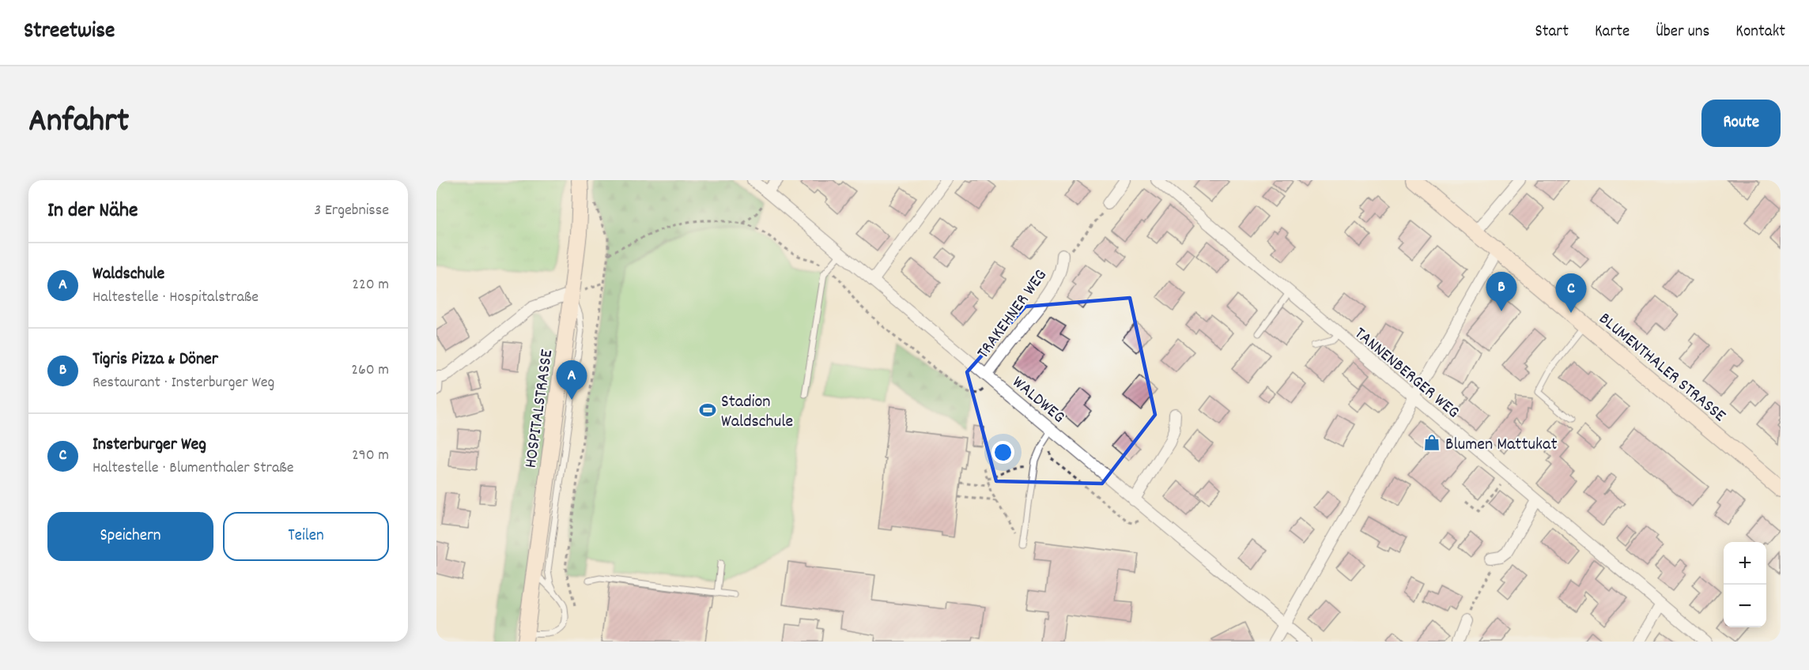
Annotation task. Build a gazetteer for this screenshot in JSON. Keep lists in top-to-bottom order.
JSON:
{
  "streets": {
    "main road": ["BLUMENTHALER STRASSE", "HOSPITALSTRASSE"],
    "street": ["TRAKEHNER WEG", "TANNENBERGER WEG", "WALDWEG"]
  },
  "crossings": [
    ["TRAKEHNER WEG", "WALDWEG"]
  ],
  "places": {
    "sports": ["Stadion Waldschule"],
    "shop": ["Blumen Mattukat"]
  },
  "page": {
    "header": "Streetwise",
    "nav": [
      "Start",
      "Karte",
      "Über uns",
      "Kontakt"
    ],
    "title": "Anfahrt",
    "buttons": [
      "Route",
      ["Speichern", "Teilen"]
    ],
    "heading": ["In der Nähe", "3 Ergebnisse"],
    "list": [
      {
        "mark": "A",
        "name": "Waldschule",
        "note": "Haltestelle · Hospitalstraße",
        "value": "220 m"
      },
      {
        "mark": "B",
        "name": "Tigris Pizza & Döner",
        "note": "Restaurant · Insterburger Weg",
        "value": "260 m"
      },
      {
        "mark": "C",
        "name": "Insterburger Weg",
        "note": "Haltestelle · Blumenthaler Straße",
        "value": "290 m"
      }
    ],
    "pins": ["B", "C", "A"],
    "map_buttons": ["+", "−"]
  }
}
